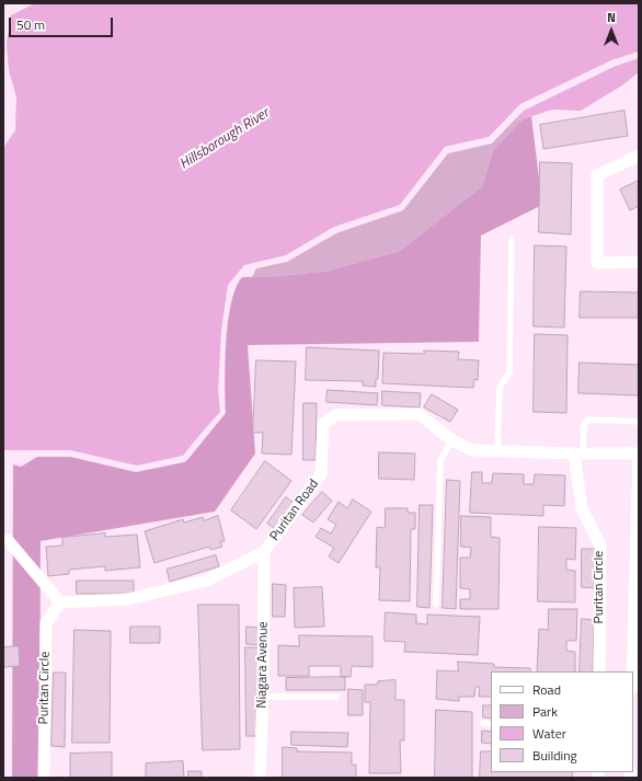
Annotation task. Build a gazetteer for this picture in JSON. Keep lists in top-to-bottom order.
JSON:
{
  "streets": {
    "street": ["Puritan Road", "Puritan Circle", "Niagara Avenue"]
  },
  "crossings": [
    ["Puritan Road", "Puritan Circle"],
    ["Puritan Road", "Niagara Avenue"]
  ],
  "water": ["Hillsborough River"],
  "legend": [
    "Road",
    "Park",
    "Water",
    "Building"
  ],
  "scale_bar": "50 m",
  "north": "top"
}
